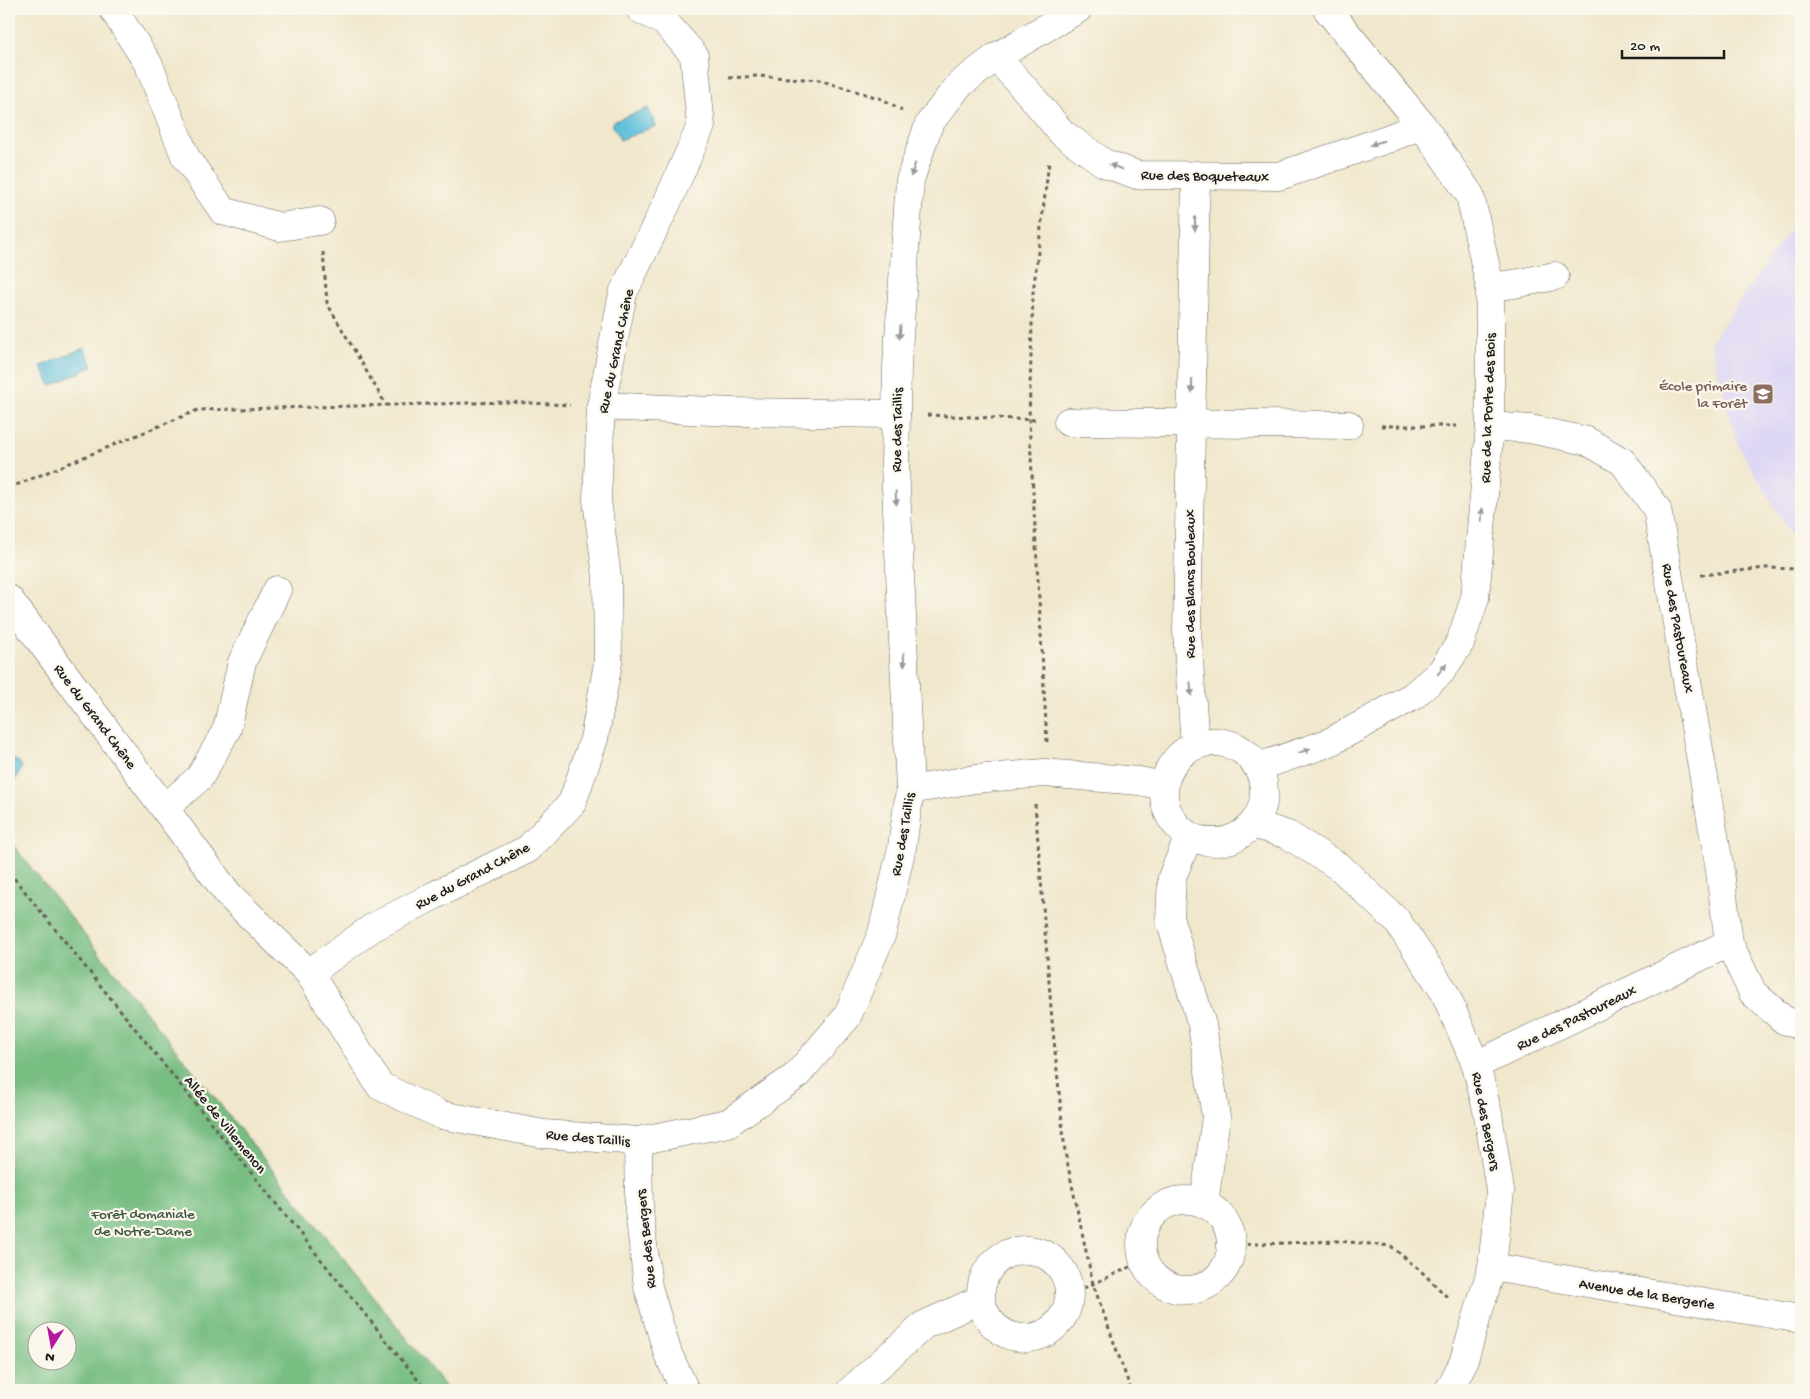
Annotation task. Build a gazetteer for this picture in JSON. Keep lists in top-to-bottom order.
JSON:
{
  "streets": {
    "street": [
      "Rue des Boqueteaux",
      "Rue du Grand Chêne",
      "Rue de la Porte des Bois",
      "Rue des Taillis",
      "Rue des Blancs Bouleaux",
      "Rue des Pastoureaux",
      "Rue des Bergers",
      "Avenue de la Bergerie"
    ],
    "path": ["Allée de Villemenon"]
  },
  "crossings": [
    ["Rue des Boqueteaux", "Rue de la Porte des Bois"],
    ["Rue des Boqueteaux", "Rue des Taillis"],
    ["Rue des Boqueteaux", "Rue des Blancs Bouleaux"],
    ["Rue du Grand Chêne", "Rue des Taillis"],
    ["Rue de la Porte des Bois", "Rue des Blancs Bouleaux"],
    ["Rue de la Porte des Bois", "Rue des Pastoureaux"],
    ["Rue de la Porte des Bois", "Rue des Bergers"],
    ["Rue des Taillis", "Rue des Bergers"],
    ["Rue des Blancs Bouleaux", "Rue des Bergers"],
    ["Rue des Pastoureaux", "Rue des Bergers"],
    ["Rue des Bergers", "Avenue de la Bergerie"]
  ],
  "one_way": [
    "Rue des Boqueteaux",
    "Rue de la Porte des Bois",
    "Rue des Taillis",
    "Rue des Blancs Bouleaux"
  ],
  "parks": ["Forêt domaniale de Notre-Dame"],
  "places": {
    "school or university": ["École primaire la Forêt"]
  },
  "scale_bar": "20 m",
  "north": "bottom"
}
